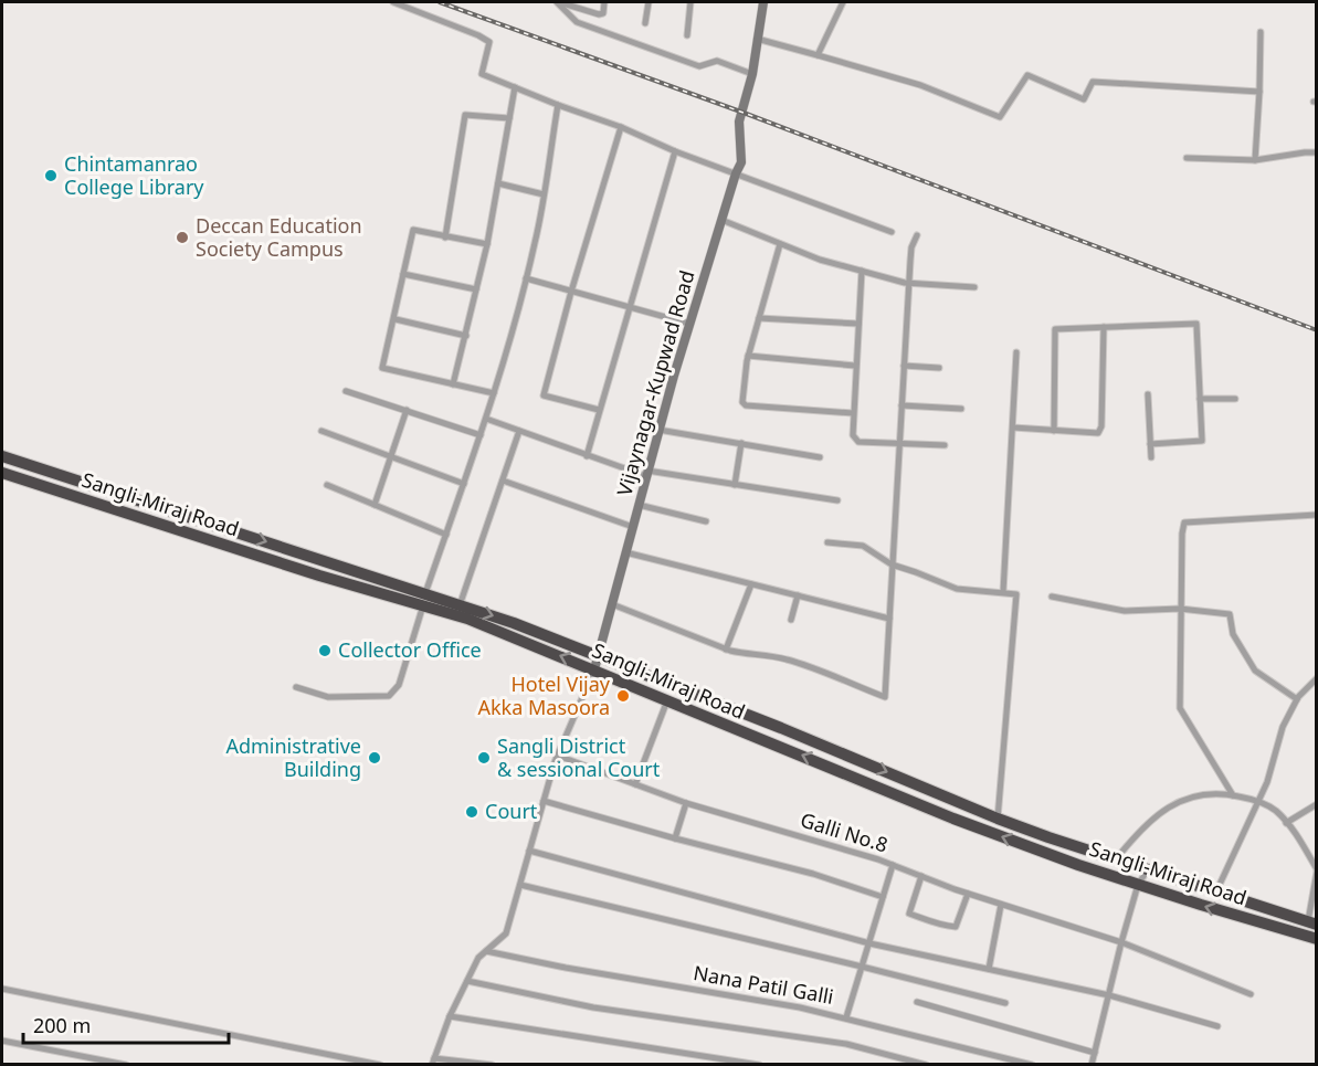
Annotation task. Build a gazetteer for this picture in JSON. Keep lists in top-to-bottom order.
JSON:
{
  "streets": {
    "highway": ["Sangli-Miraj Road"],
    "street": ["Vijaynagar-Kupwad Road", "Galli No.8", "Nana Patil Galli"]
  },
  "crossings": [
    ["Vijaynagar-Kupwad Road", "Sangli-Miraj Road"]
  ],
  "places": [
    "Chintamanrao College Library",
    "Deccan Education Society Campus",
    "Collector Office",
    "Hotel Vijay Akka Masoora",
    "Administrative Building",
    "Sangli District & sessional Court",
    "Court"
  ],
  "scale_bar": "200 m"
}
